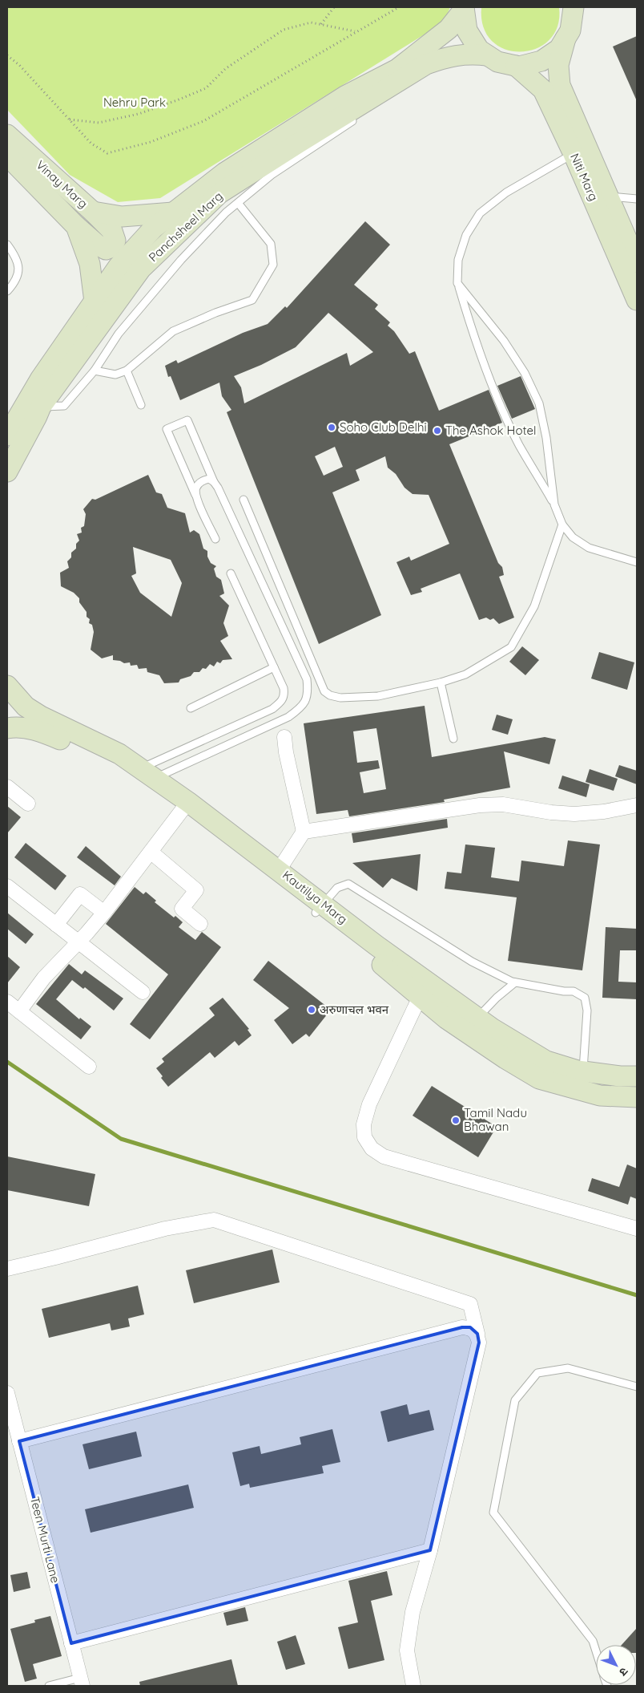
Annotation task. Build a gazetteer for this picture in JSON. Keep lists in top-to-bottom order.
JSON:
{
  "streets": {
    "main road": [
      "Niti Marg",
      "Vinay Marg",
      "Panchsheel Marg",
      "Kautilya Marg"
    ],
    "street": ["Teen Murti Lane"]
  },
  "crossings": [
    ["Vinay Marg", "Panchsheel Marg"]
  ],
  "parks": ["Nehru Park"],
  "places": [
    "Soho Club Delhi",
    "The Ashok Hotel",
    "अरुणाचल भवन",
    "Tamil Nadu Bhawan"
  ],
  "north": "bottom right"
}
